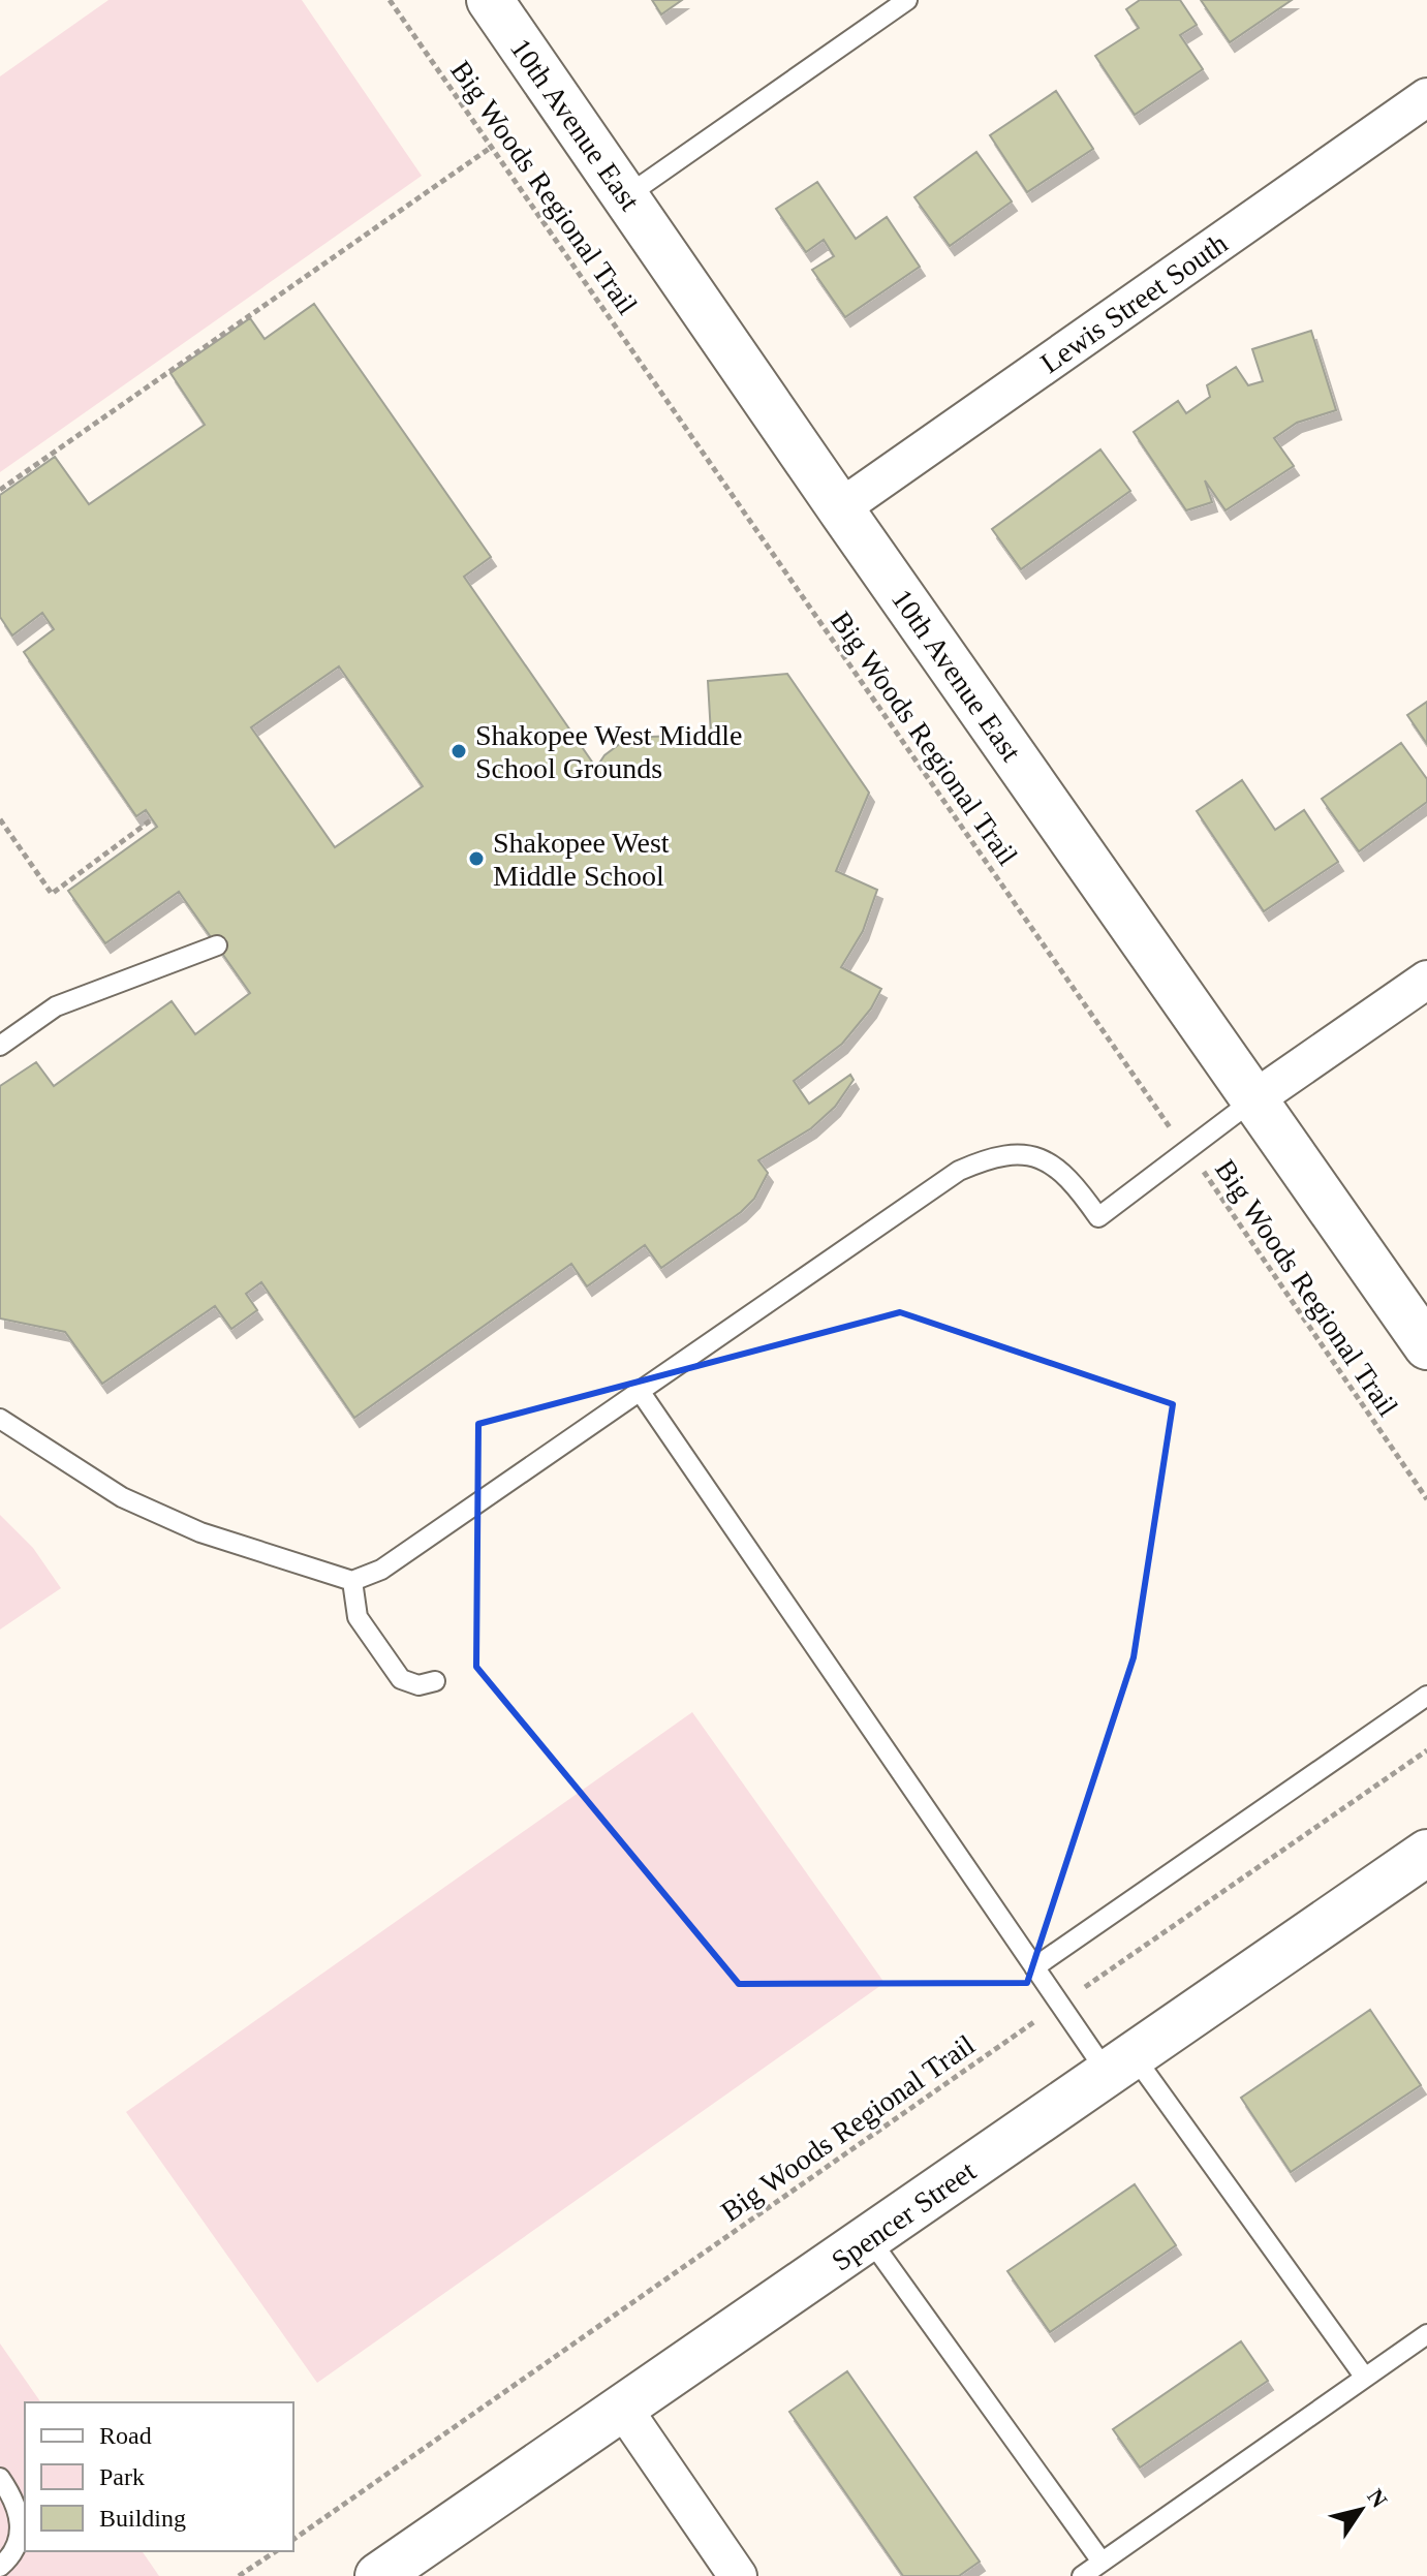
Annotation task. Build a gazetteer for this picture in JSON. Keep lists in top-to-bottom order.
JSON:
{
  "streets": {
    "main road": ["10th Avenue East", "Spencer Street"],
    "street": ["Lewis Street South"],
    "path": ["Big Woods Regional Trail"]
  },
  "crossings": [
    ["10th Avenue East", "Lewis Street South"]
  ],
  "places": ["Shakopee West Middle School Grounds", "Shakopee West Middle School"],
  "legend": ["Road", "Park", "Building"],
  "north": "top right"
}
